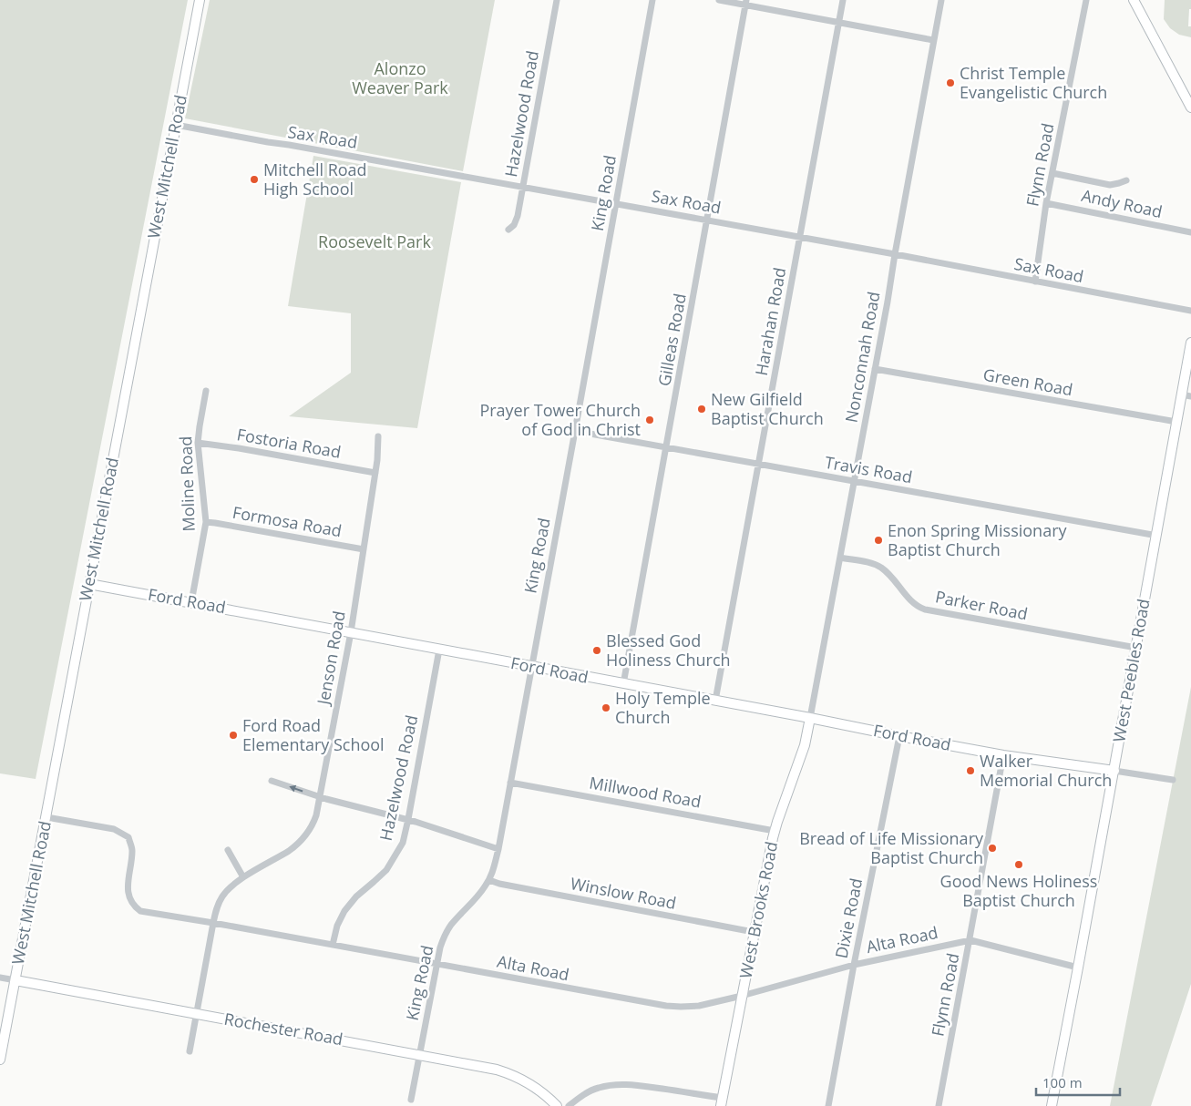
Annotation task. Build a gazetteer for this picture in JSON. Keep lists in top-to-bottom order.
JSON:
{
  "streets": {
    "street": [
      "Hazelwood Road",
      "Sax Road",
      "Flynn Road",
      "West Mitchell Road",
      "King Road",
      "Andy Road",
      "Harahan Road",
      "Gilleas Road",
      "Nonconnah Road",
      "Green Road",
      "Fostoria Road",
      "Travis Road",
      "Moline Road",
      "Formosa Road",
      "Ford Road",
      "Parker Road",
      "Jenson Road",
      "West Peebles Road",
      "Millwood Road",
      "Winslow Road",
      "West Brooks Road",
      "Dixie Road",
      "Alta Road",
      "Rochester Road"
    ]
  },
  "crossings": [
    ["Hazelwood Road", "Sax Road"],
    ["Hazelwood Road", "Ford Road"],
    ["Hazelwood Road", "Alta Road"],
    ["Sax Road", "Flynn Road"],
    ["Sax Road", "West Mitchell Road"],
    ["Sax Road", "King Road"],
    ["Sax Road", "Harahan Road"],
    ["Sax Road", "Gilleas Road"],
    ["Sax Road", "Nonconnah Road"],
    ["Flynn Road", "Andy Road"],
    ["Flynn Road", "Ford Road"],
    ["Flynn Road", "Alta Road"],
    ["West Mitchell Road", "Ford Road"],
    ["West Mitchell Road", "Alta Road"],
    ["West Mitchell Road", "Rochester Road"],
    ["King Road", "Travis Road"],
    ["King Road", "Ford Road"],
    ["King Road", "Millwood Road"],
    ["King Road", "Winslow Road"],
    ["King Road", "Alta Road"],
    ["King Road", "Rochester Road"],
    ["Harahan Road", "Travis Road"],
    ["Harahan Road", "Ford Road"],
    ["Gilleas Road", "Travis Road"],
    ["Gilleas Road", "Ford Road"],
    ["Nonconnah Road", "Green Road"],
    ["Nonconnah Road", "Travis Road"],
    ["Nonconnah Road", "Ford Road"],
    ["Nonconnah Road", "Parker Road"],
    ["Nonconnah Road", "West Brooks Road"],
    ["Green Road", "West Peebles Road"],
    ["Fostoria Road", "Moline Road"],
    ["Fostoria Road", "Jenson Road"],
    ["Travis Road", "West Peebles Road"],
    ["Moline Road", "Formosa Road"],
    ["Moline Road", "Ford Road"],
    ["Formosa Road", "Jenson Road"],
    ["Ford Road", "Jenson Road"],
    ["Ford Road", "West Peebles Road"],
    ["Ford Road", "West Brooks Road"],
    ["Ford Road", "Dixie Road"],
    ["Parker Road", "West Peebles Road"],
    ["Jenson Road", "Alta Road"],
    ["Jenson Road", "Rochester Road"],
    ["West Peebles Road", "Alta Road"],
    ["Millwood Road", "West Brooks Road"],
    ["Winslow Road", "West Brooks Road"],
    ["West Brooks Road", "Alta Road"],
    ["Dixie Road", "Alta Road"]
  ],
  "parks": ["Alonzo Weaver Park", "Roosevelt Park"],
  "places": [
    "Christ Temple Evangelistic Church",
    "Mitchell Road High School",
    "New Gilfield Baptist Church",
    "Prayer Tower Church of God in Christ",
    "Enon Spring Missionary Baptist Church",
    "Blessed God Holiness Church",
    "Holy Temple Church",
    "Ford Road Elementary School",
    "Walker Memorial Church",
    "Bread of Life Missionary Baptist Church",
    "Good News Holiness Baptist Church"
  ],
  "scale_bar": "100 m"
}
